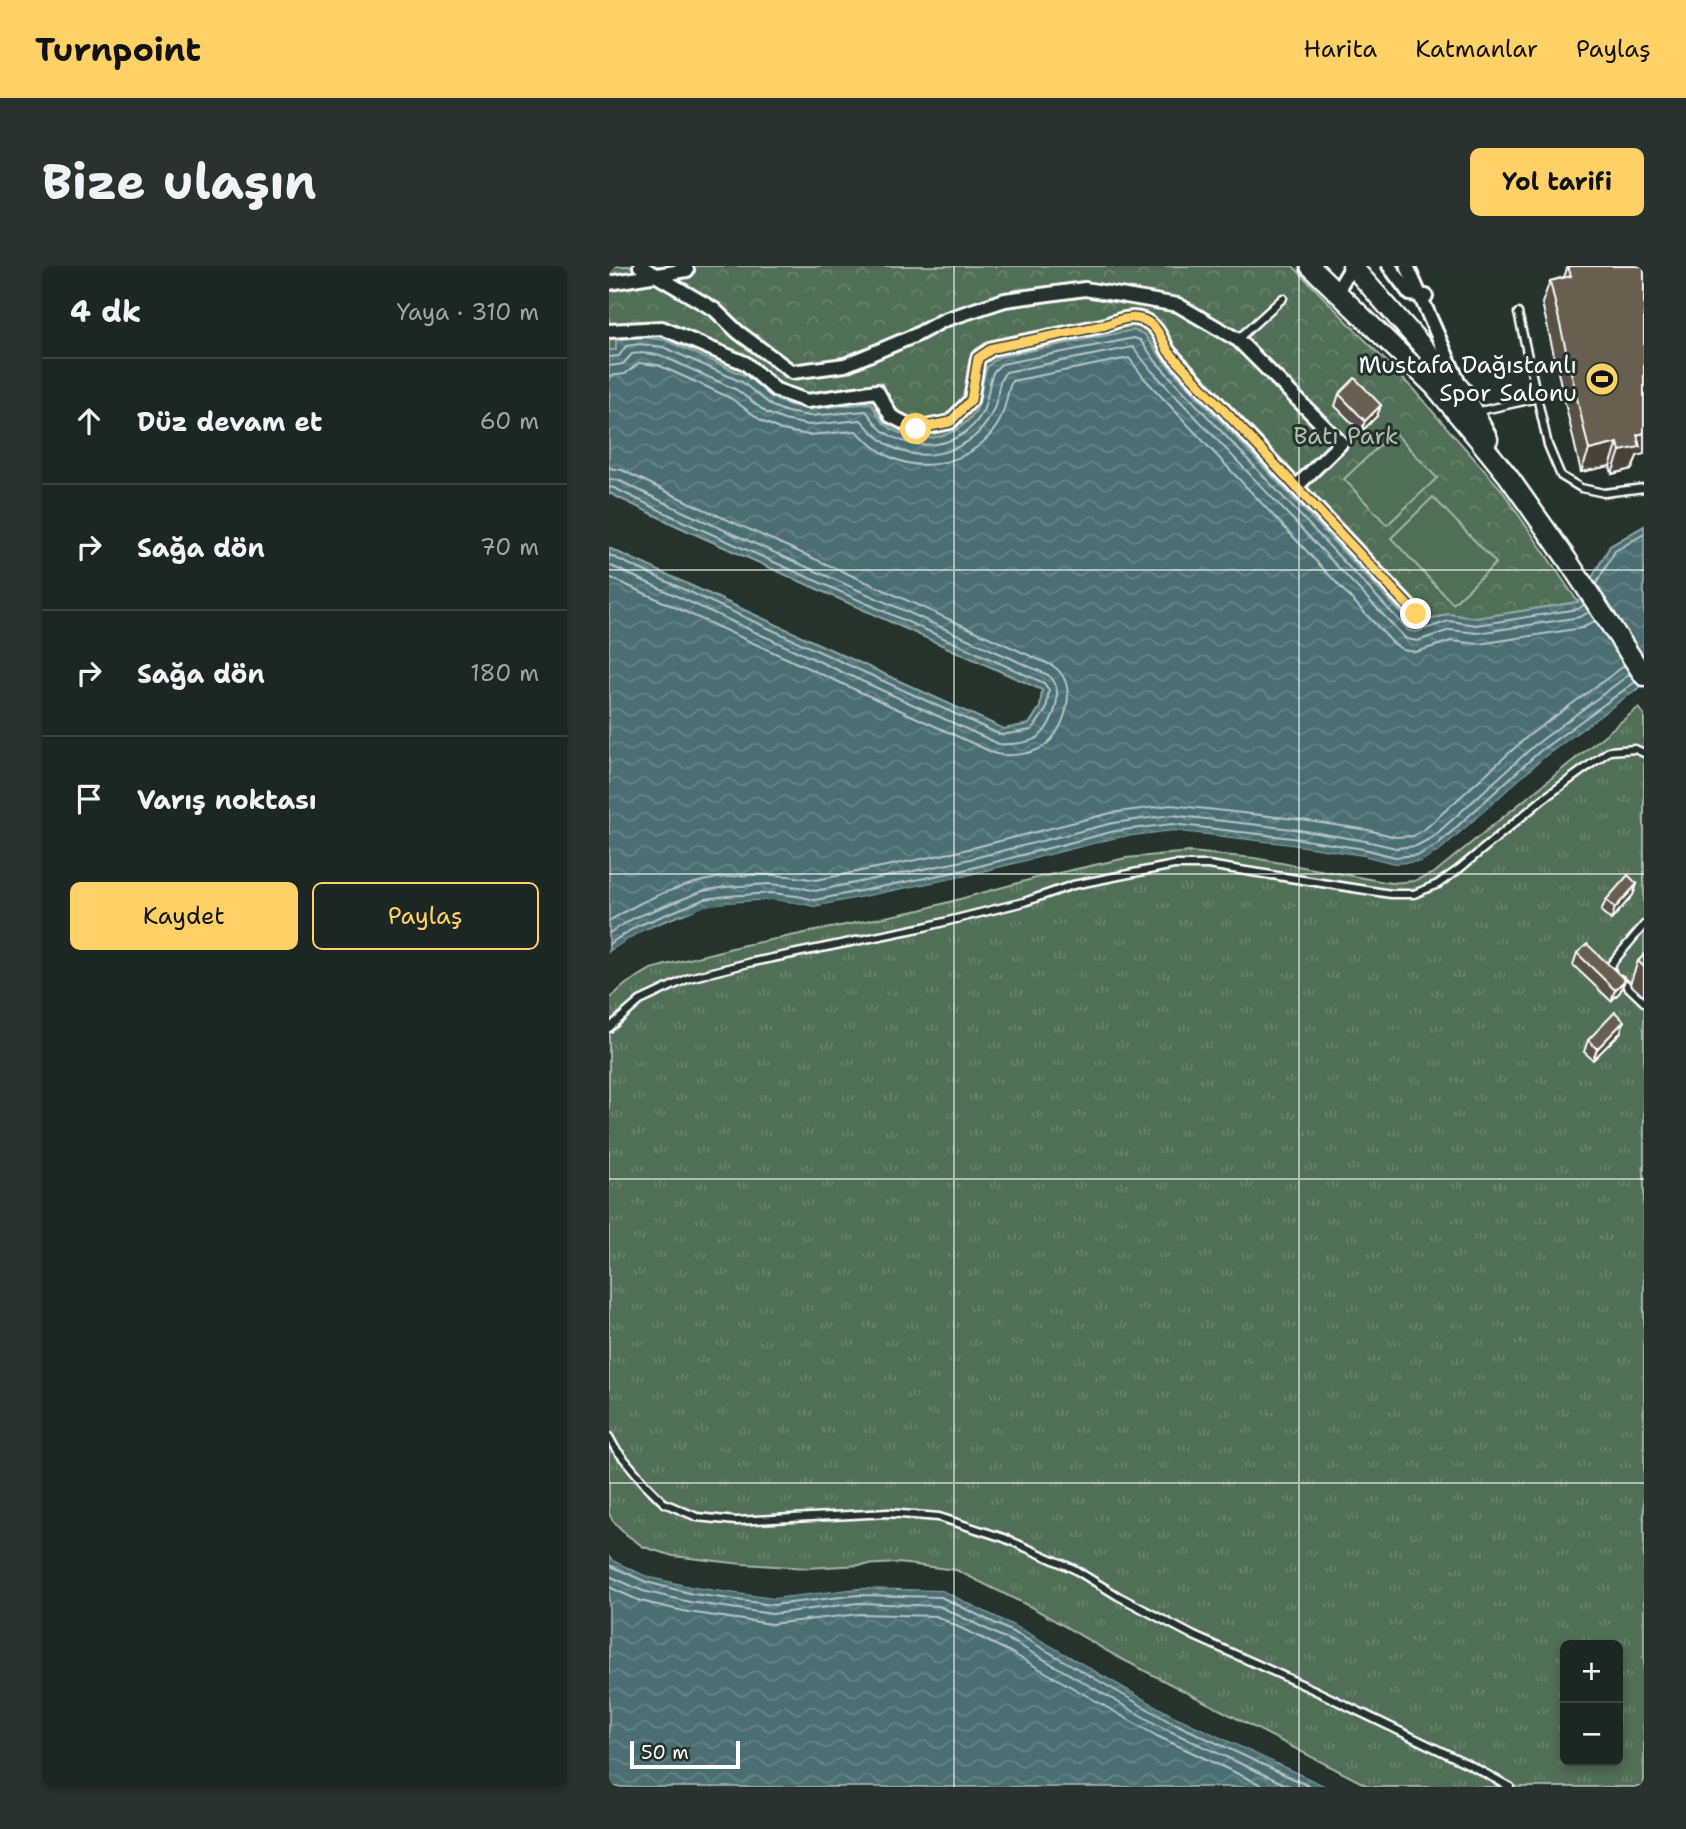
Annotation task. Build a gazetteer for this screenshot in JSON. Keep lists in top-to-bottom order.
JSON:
{
  "parks": ["Batı Park"],
  "places": {
    "sports": ["Mustafa Dağıstanlı Spor Salonu"]
  },
  "scale_bar": "50 m",
  "page": {
    "header": "Turnpoint",
    "nav": ["Harita", "Katmanlar", "Paylaş"],
    "buttons": [
      "Yol tarifi",
      ["Kaydet", "Paylaş"]
    ],
    "title": "Bize ulaşın",
    "heading": ["4 dk", "Yaya · 310 m"],
    "list": [
      ["Düz devam et", "60 m"],
      ["Sağa dön", "70 m"],
      ["Sağa dön", "180 m"],
      "Varış noktası"
    ],
    "map_buttons": ["+", "−"],
    "scale": "50 m"
  }
}
